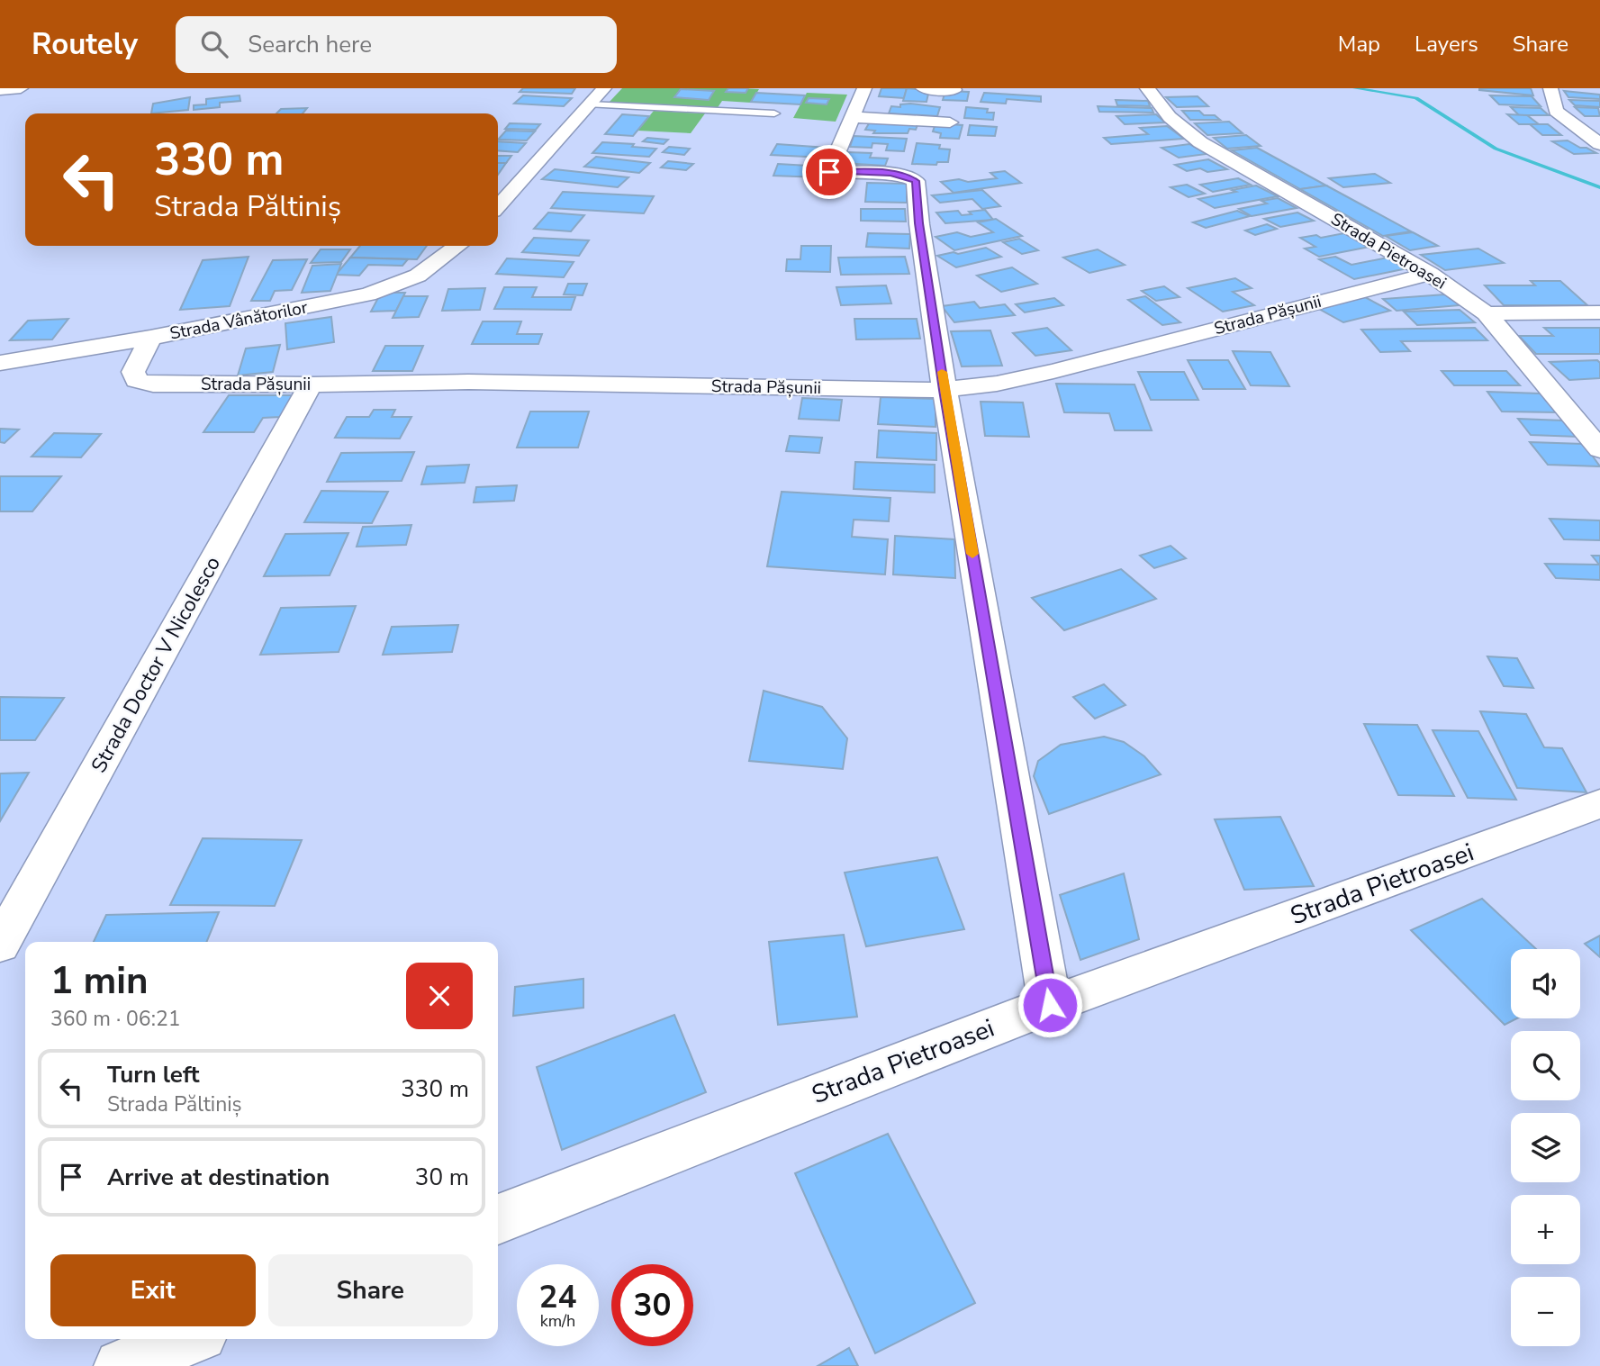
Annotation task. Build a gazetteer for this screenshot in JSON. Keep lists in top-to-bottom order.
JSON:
{
  "streets": {
    "street": [
      "Strada Pietroasei",
      "Strada Pășunii",
      "Strada Vânătorilor",
      "Strada Doctor V Nicolesco"
    ]
  },
  "crossings": [
    ["Strada Pietroasei", "Strada Pășunii"],
    ["Strada Pășunii", "Strada Vânătorilor"],
    ["Strada Pășunii", "Strada Doctor V Nicolesco"]
  ],
  "page": {
    "header": "Routely",
    "search": "Search here",
    "nav": ["Map", "Layers", "Share"],
    "turn": ["330 m", "Strada Păltiniș"],
    "heading": ["1 min", "360 m · 06:21"],
    "map_buttons": ["+", "−"],
    "list": [
      {
        "name": "Turn left",
        "note": "Strada Păltiniș",
        "value": "330 m"
      },
      {
        "name": "Arrive at destination",
        "value": "30 m"
      }
    ],
    "buttons": ["Exit", "Share"],
    "speed": "24 km/h",
    "limit": "30"
  }
}
